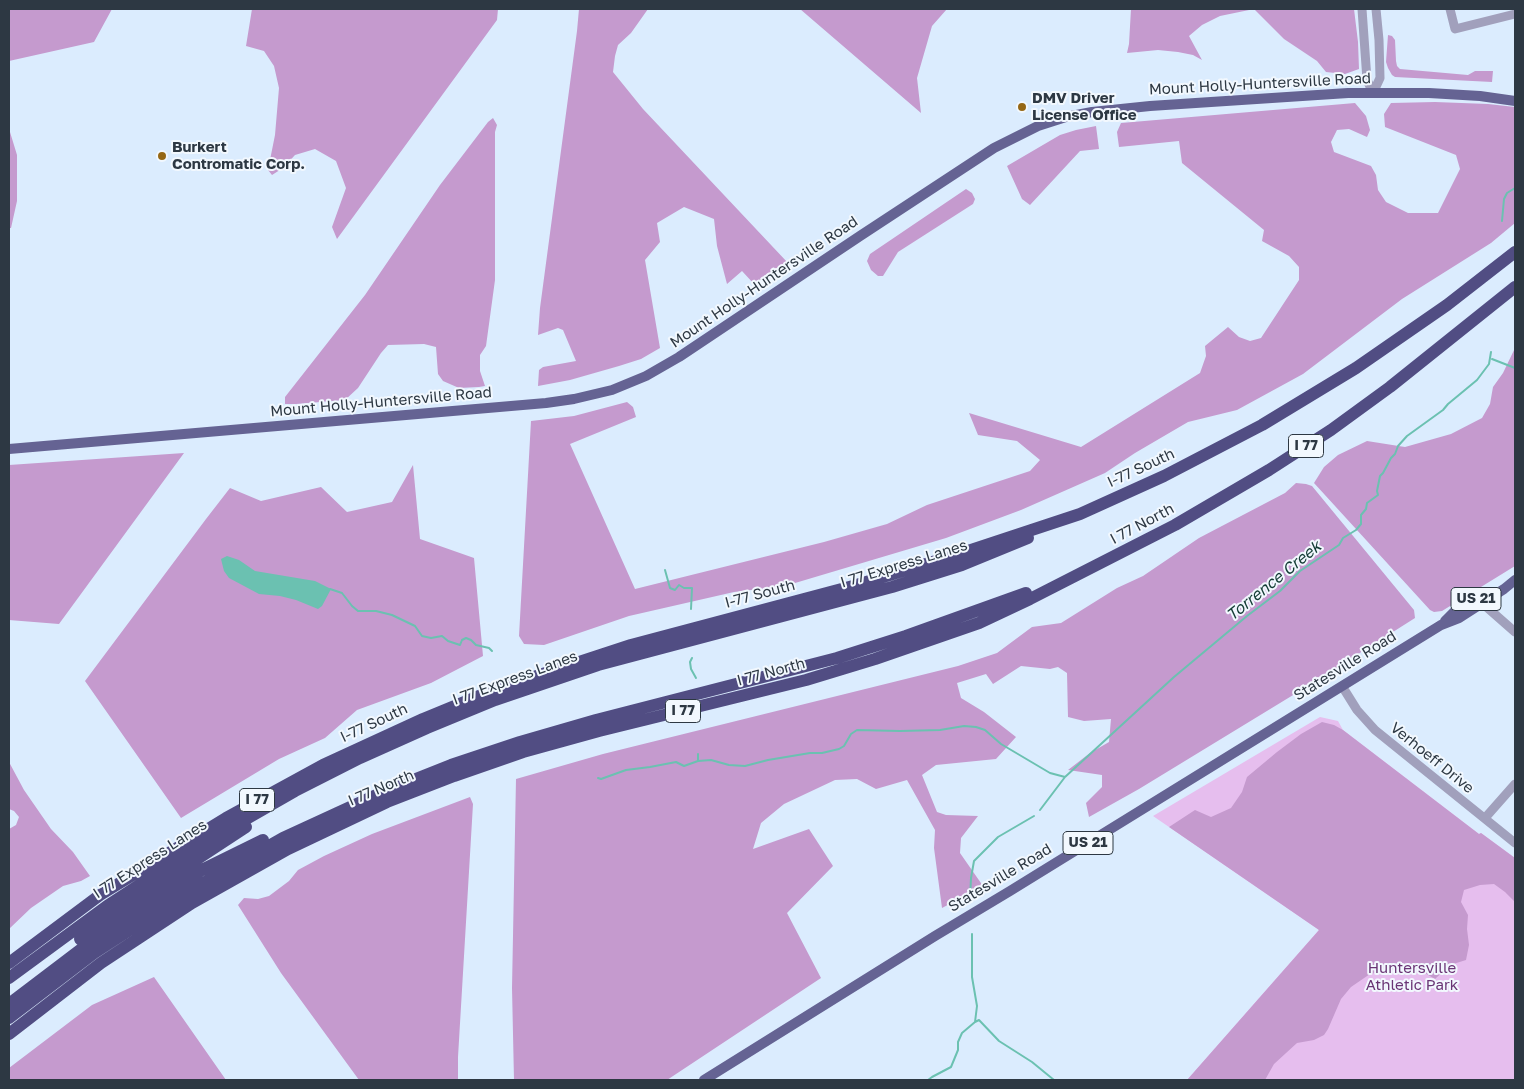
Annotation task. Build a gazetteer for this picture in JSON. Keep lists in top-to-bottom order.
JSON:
{
  "streets": {
    "highway": [
      "I 77",
      "I-77 South",
      "I 77 North",
      "I 77 Express Lanes"
    ],
    "main road": ["Mount Holly-Huntersville Road", "US 21", "Statesville Road"],
    "street": ["Verhoeff Drive"]
  },
  "crossings": [
    ["I 77", "I 77 North"],
    ["I-77 South", "I 77 Express Lanes"],
    ["Statesville Road", "Verhoeff Drive"]
  ],
  "water": ["Torrence Creek"],
  "parks": ["Huntersville Athletic Park"],
  "places": ["DMV Driver License Office", "Burkert Contromatic Corp."]
}
